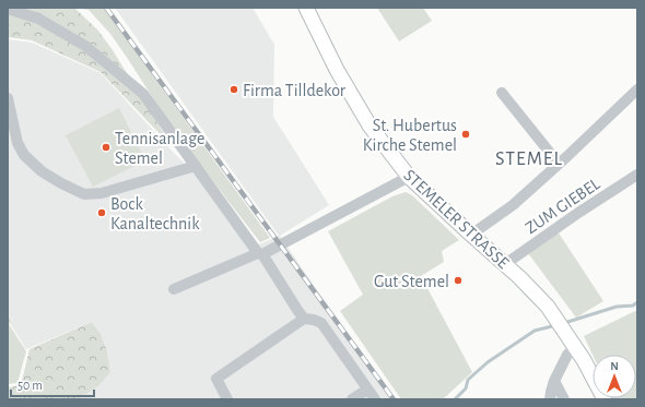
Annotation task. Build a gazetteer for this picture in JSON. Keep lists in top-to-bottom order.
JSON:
{
  "streets": {
    "main road": ["STEMELER STRASSE"],
    "street": ["ZUM GIEBEL"]
  },
  "crossings": [
    ["ZUM GIEBEL", "STEMELER STRASSE"]
  ],
  "districts": ["STEMEL"],
  "places": [
    "Firma Tilldekor",
    "St. Hubertus Kirche Stemel",
    "Tennisanlage Stemel",
    "Bock Kanaltechnik",
    "Gut Stemel"
  ],
  "scale_bar": "50 m",
  "north": "top"
}
